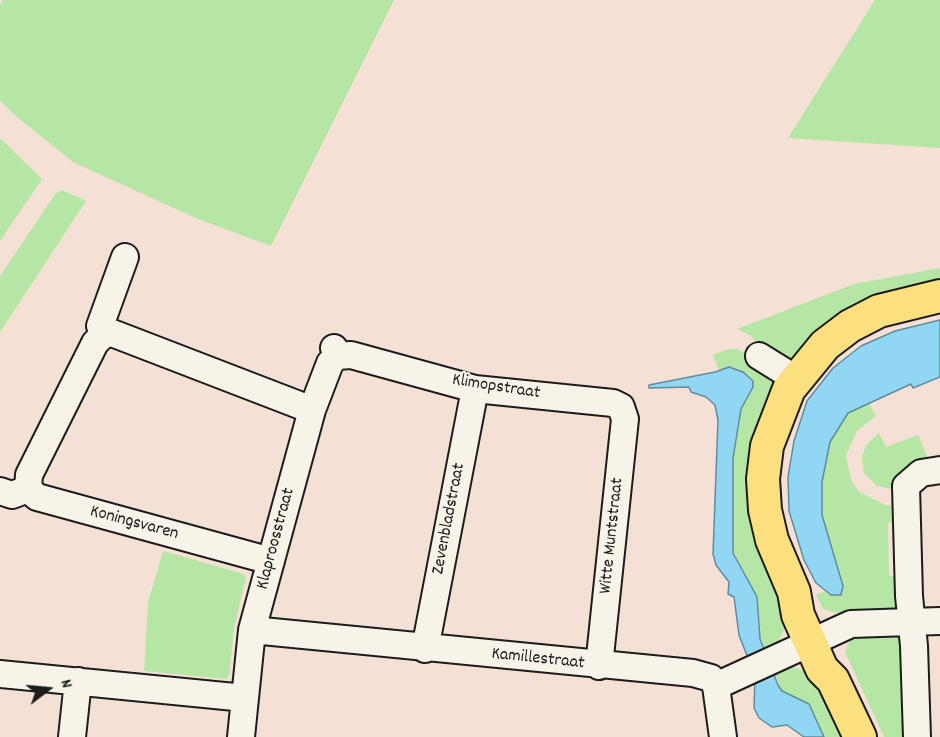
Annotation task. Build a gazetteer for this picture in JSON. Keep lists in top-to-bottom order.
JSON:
{
  "streets": {
    "street": [
      "Klimopstraat",
      "Zevenbladstraat",
      "Koningsvaren",
      "Witte Muntstraat",
      "Klaproosstraat",
      "Kamillestraat"
    ]
  },
  "crossings": [
    ["Klimopstraat", "Zevenbladstraat"],
    ["Klimopstraat", "Witte Muntstraat"],
    ["Klimopstraat", "Klaproosstraat"],
    ["Zevenbladstraat", "Kamillestraat"],
    ["Koningsvaren", "Klaproosstraat"],
    ["Witte Muntstraat", "Kamillestraat"],
    ["Klaproosstraat", "Kamillestraat"]
  ],
  "north": "right"
}
